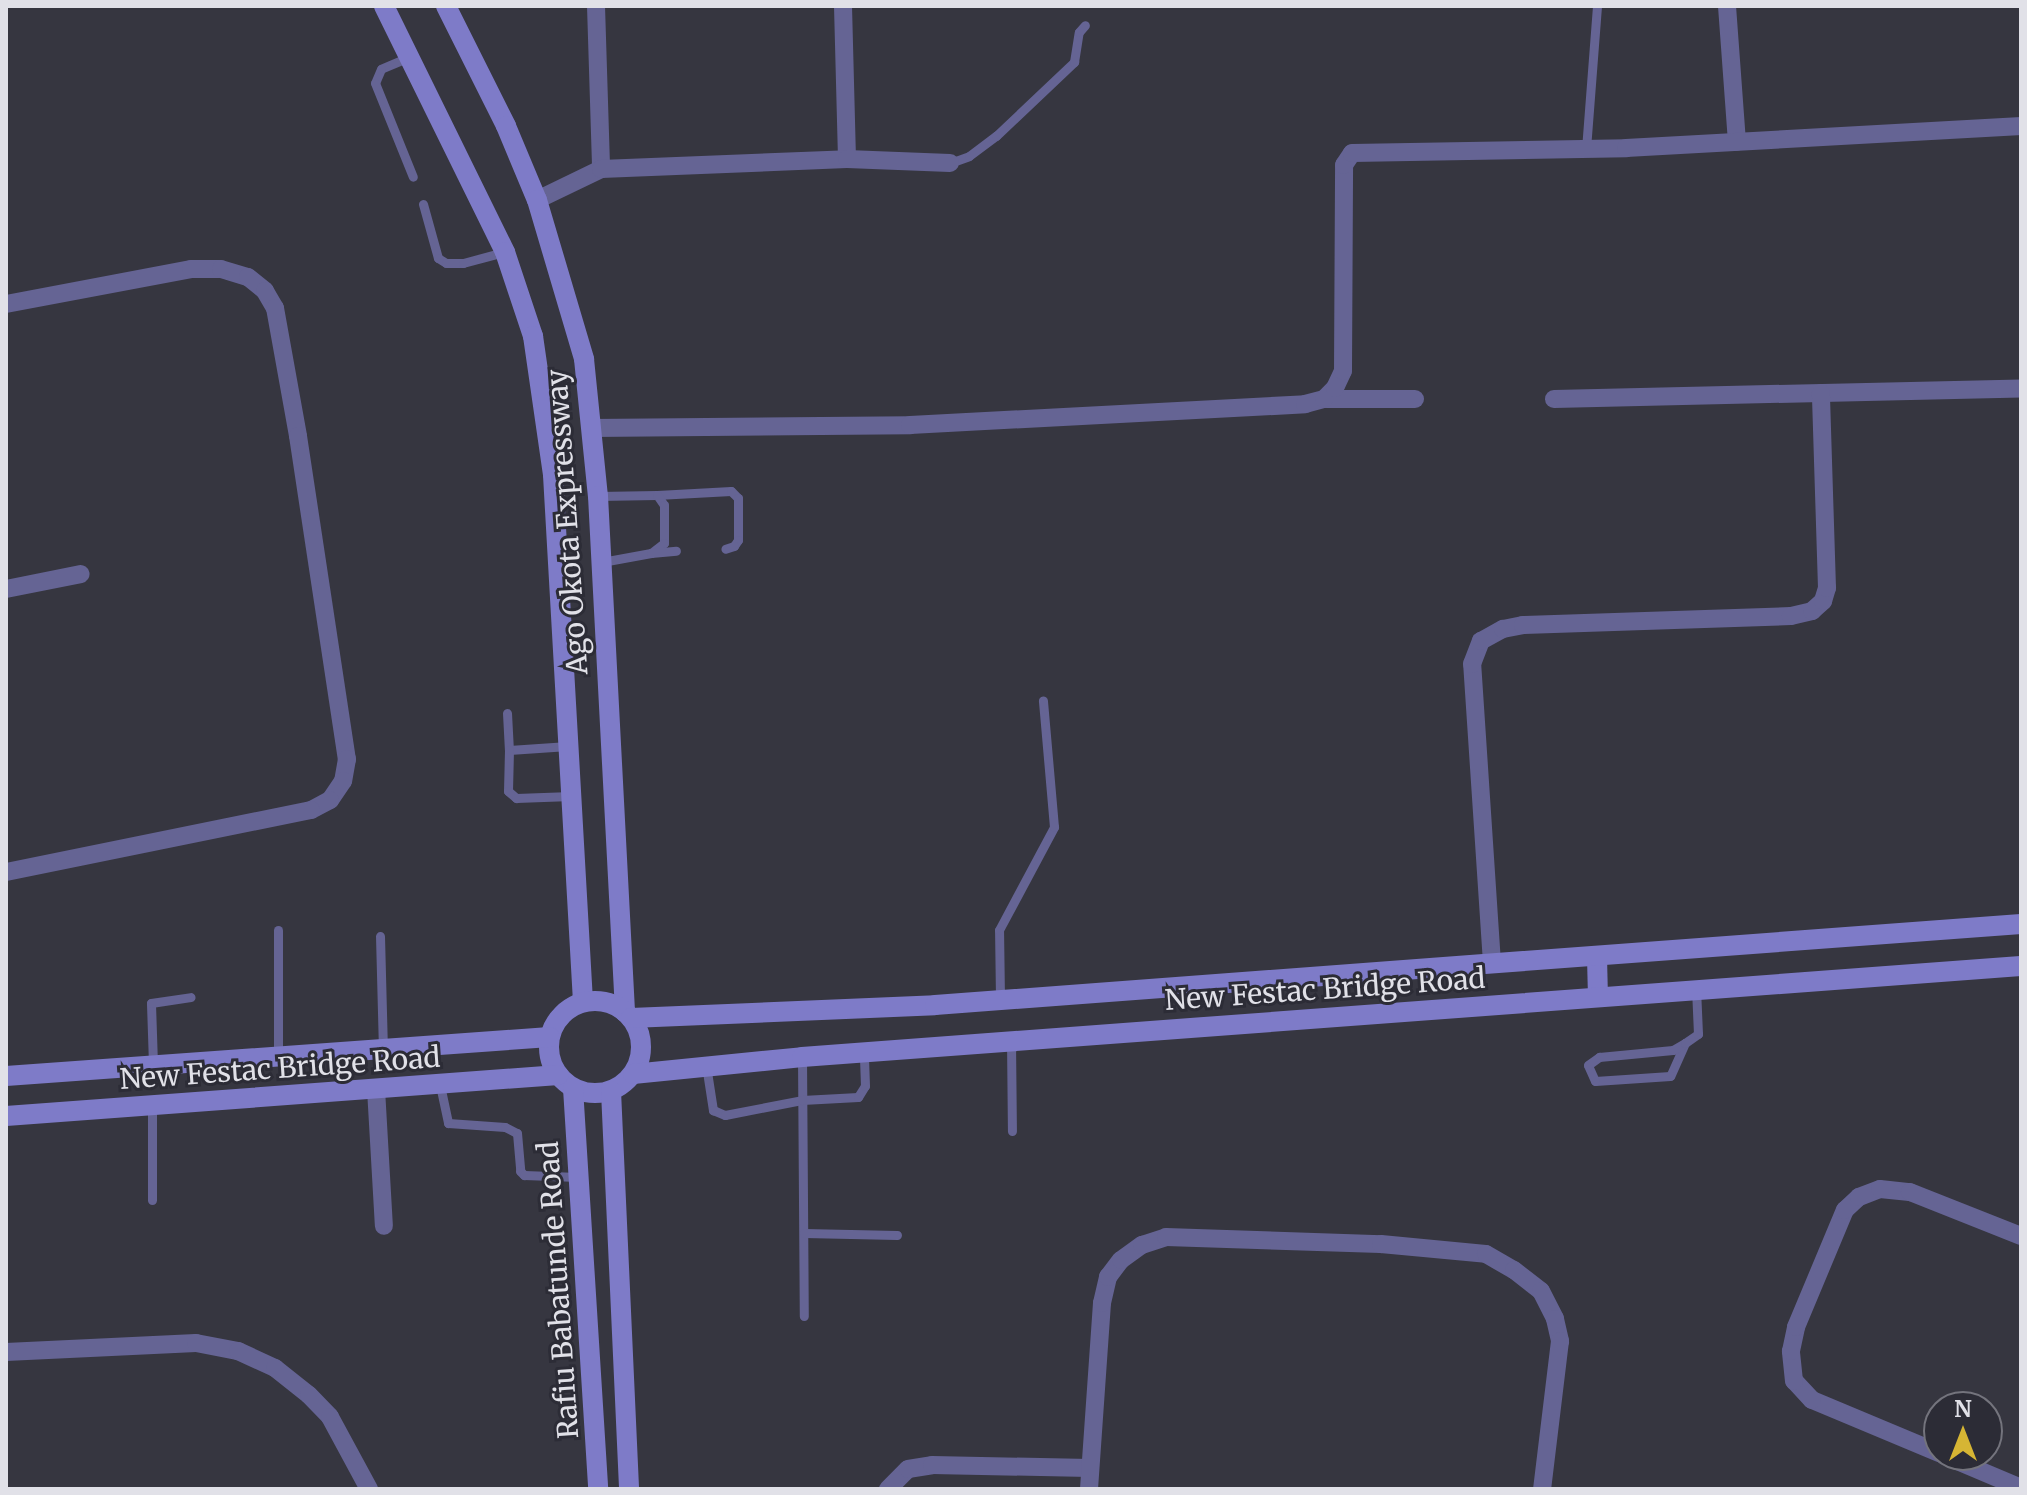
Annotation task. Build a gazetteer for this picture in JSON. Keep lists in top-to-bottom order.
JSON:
{
  "streets": {
    "main road": ["Ago Okota Expressway", "New Festac Bridge Road", "Rafiu Babatunde Road"]
  },
  "crossings": [
    ["Ago Okota Expressway", "New Festac Bridge Road"],
    ["Ago Okota Expressway", "Rafiu Babatunde Road"],
    ["New Festac Bridge Road", "Rafiu Babatunde Road"]
  ],
  "north": "top"
}
